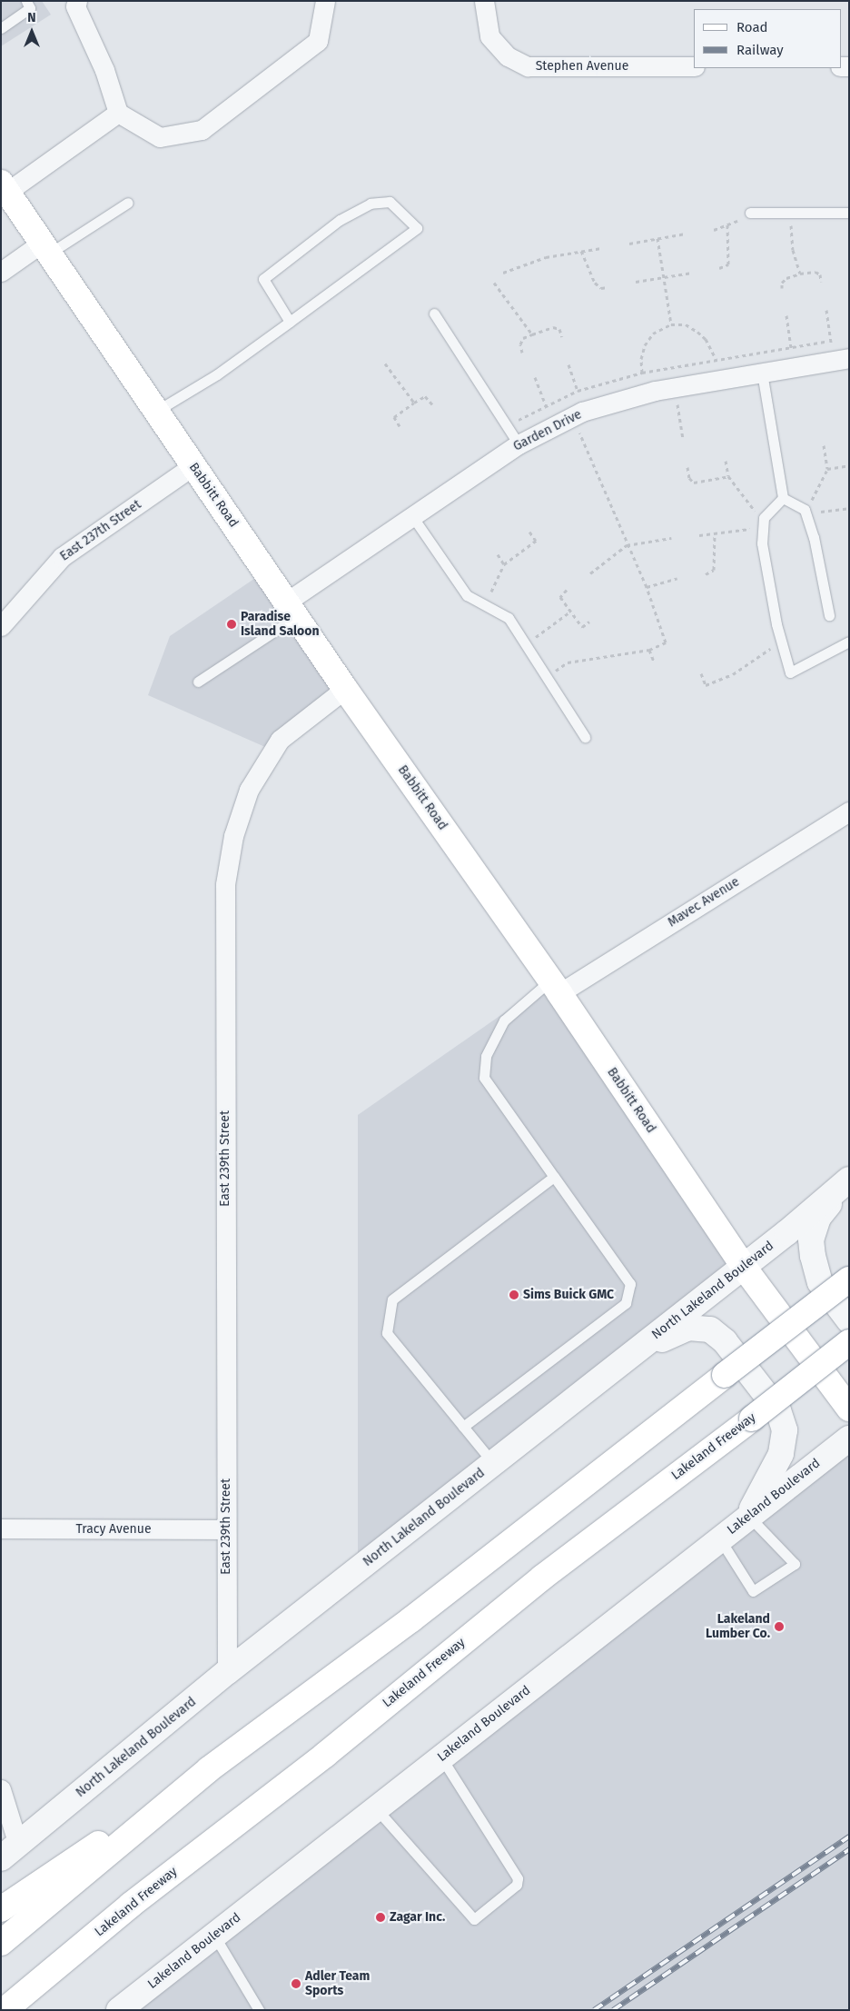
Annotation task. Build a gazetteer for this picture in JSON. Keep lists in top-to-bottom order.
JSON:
{
  "streets": {
    "main road": ["Babbitt Road", "Lakeland Freeway"],
    "street": [
      "Stephen Avenue",
      "Garden Drive",
      "East 237th Street",
      "Mavec Avenue",
      "East 239th Street",
      "North Lakeland Boulevard",
      "Lakeland Boulevard",
      "Tracy Avenue"
    ]
  },
  "crossings": [
    ["Garden Drive", "Babbitt Road"],
    ["Babbitt Road", "East 237th Street"],
    ["Babbitt Road", "Mavec Avenue"],
    ["Babbitt Road", "East 239th Street"],
    ["Babbitt Road", "North Lakeland Boulevard"],
    ["East 239th Street", "North Lakeland Boulevard"],
    ["East 239th Street", "Tracy Avenue"]
  ],
  "places": [
    "Paradise Island Saloon",
    "Sims Buick GMC",
    "Lakeland Lumber Co.",
    "Zagar Inc.",
    "Adler Team Sports"
  ],
  "legend": ["Road", "Railway"],
  "north": "top"
}
